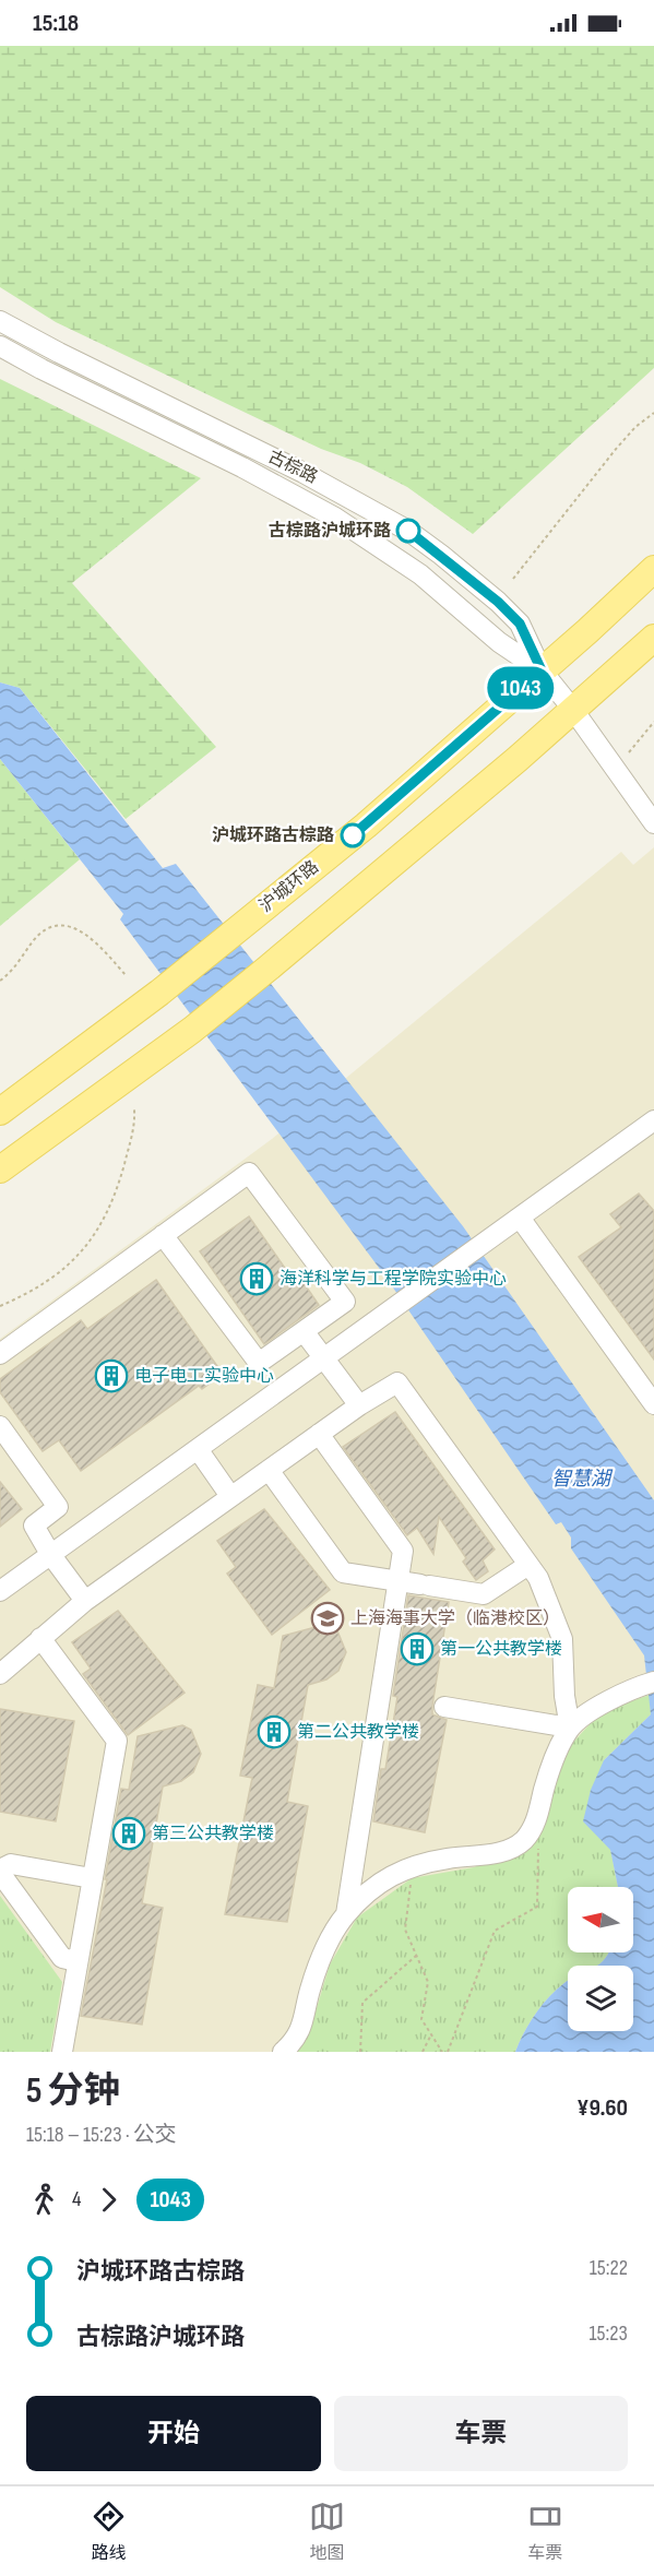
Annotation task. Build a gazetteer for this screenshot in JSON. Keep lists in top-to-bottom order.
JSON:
{
  "streets": {
    "main road": ["沪城环路"],
    "street": ["古棕路"]
  },
  "crossings": [
    ["古棕路", "沪城环路"]
  ],
  "water": ["智慧湖"],
  "places": {
    "other": ["古棕路沪城环路", "沪城环路古棕路"],
    "building": [
      "海洋科学与工程学院实验中心",
      "电子电工实验中心",
      "第一公共教学楼",
      "第二公共教学楼",
      "第三公共教学楼"
    ],
    "school or university": ["上海海事大学（临港校区）"]
  },
  "lines": ["bus line 1043"],
  "north": "left",
  "page": {
    "status": "15:18",
    "on_map": "1043",
    "heading": ["5 分钟", "15:18 – 15:23 · 公交", "¥9.60"],
    "legs": ["4", "1043"],
    "list": [
      {
        "name": "沪城环路古棕路",
        "value": "15:22"
      },
      {
        "name": "古棕路沪城环路",
        "value": "15:23"
      }
    ],
    "buttons": ["开始", "车票"],
    "tabs": ["路线", "地图", "车票"]
  }
}
